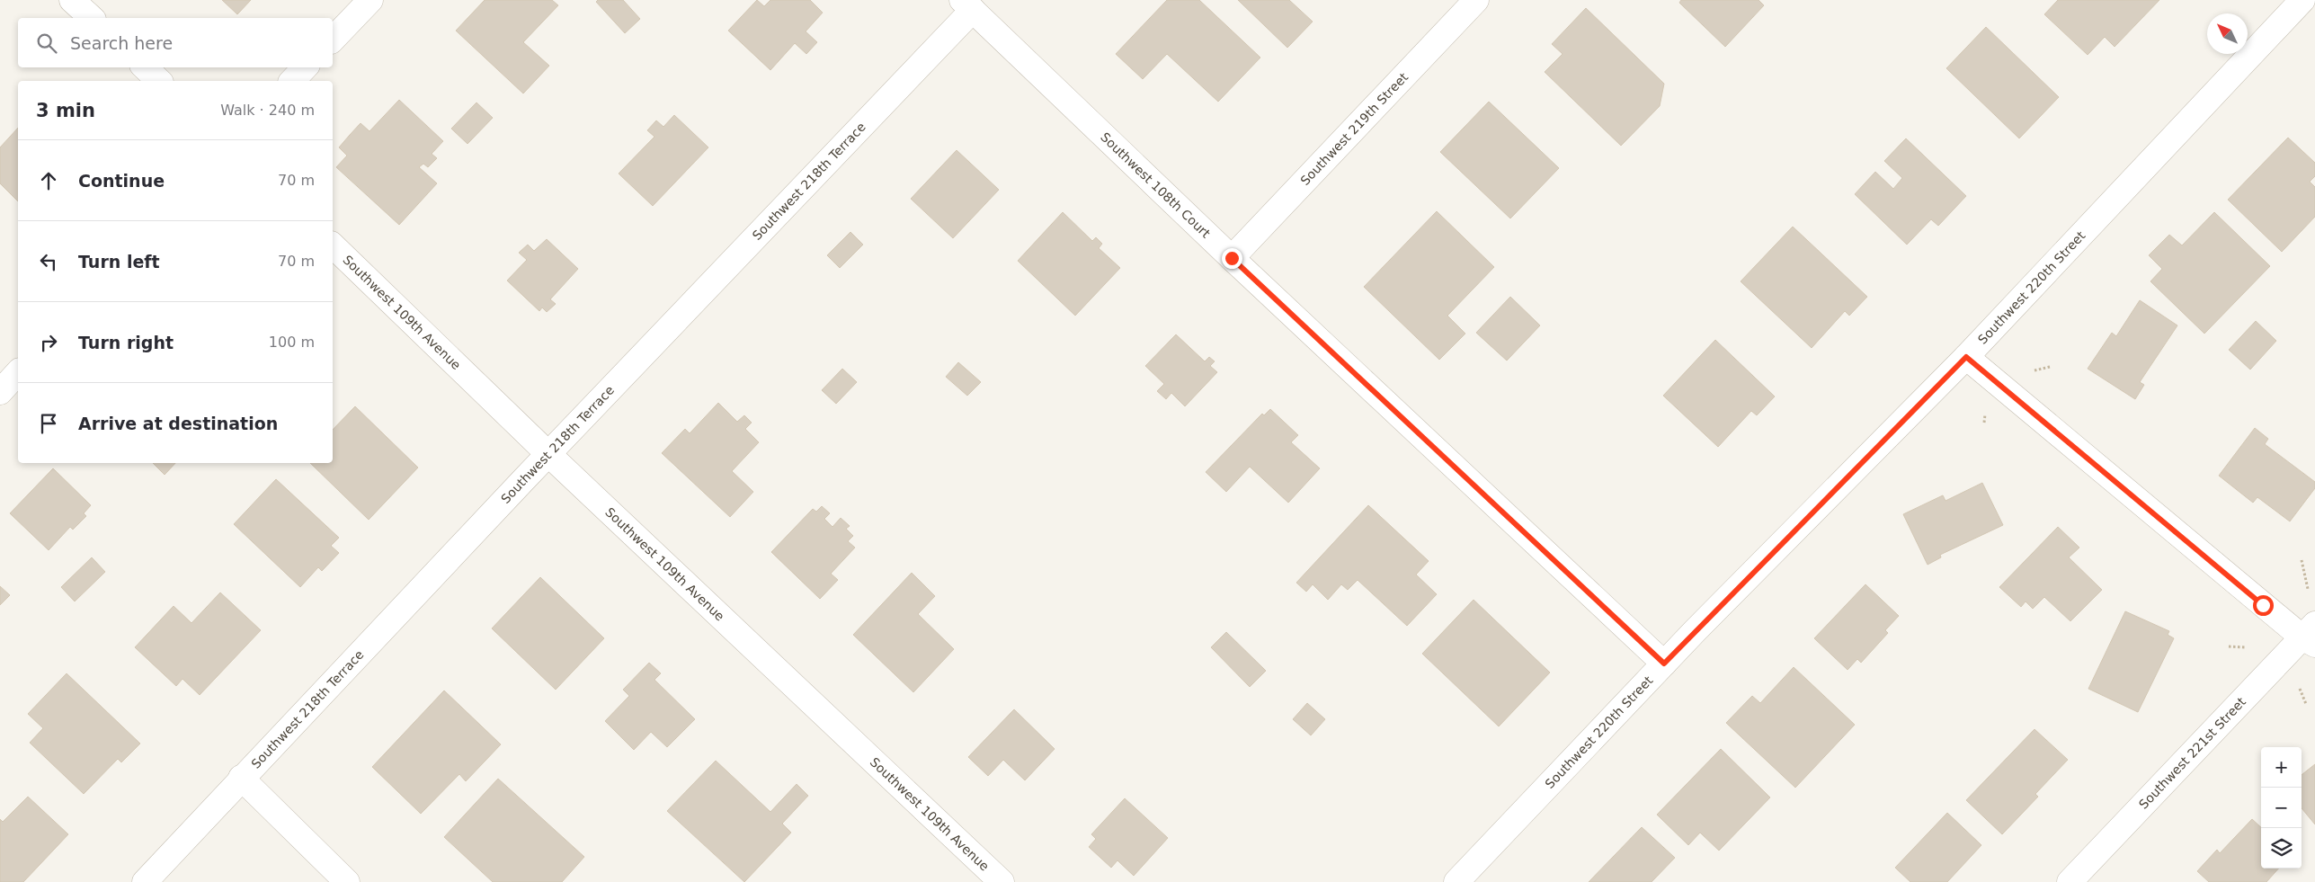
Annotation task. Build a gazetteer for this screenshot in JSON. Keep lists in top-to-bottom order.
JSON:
{
  "streets": {
    "street": [
      "Southwest 219th Street",
      "Southwest 218th Terrace",
      "Southwest 108th Court",
      "Southwest 220th Street",
      "Southwest 109th Avenue",
      "Southwest 221st Street"
    ]
  },
  "crossings": [
    ["Southwest 219th Street", "Southwest 108th Court"],
    ["Southwest 218th Terrace", "Southwest 108th Court"],
    ["Southwest 218th Terrace", "Southwest 109th Avenue"],
    ["Southwest 108th Court", "Southwest 220th Street"]
  ],
  "north": "top left",
  "page": {
    "search": "Search here",
    "heading": ["3 min", "Walk · 240 m"],
    "list": [
      ["Continue", "70 m"],
      ["Turn left", "70 m"],
      ["Turn right", "100 m"],
      "Arrive at destination"
    ],
    "map_buttons": ["+", "−"]
  }
}
